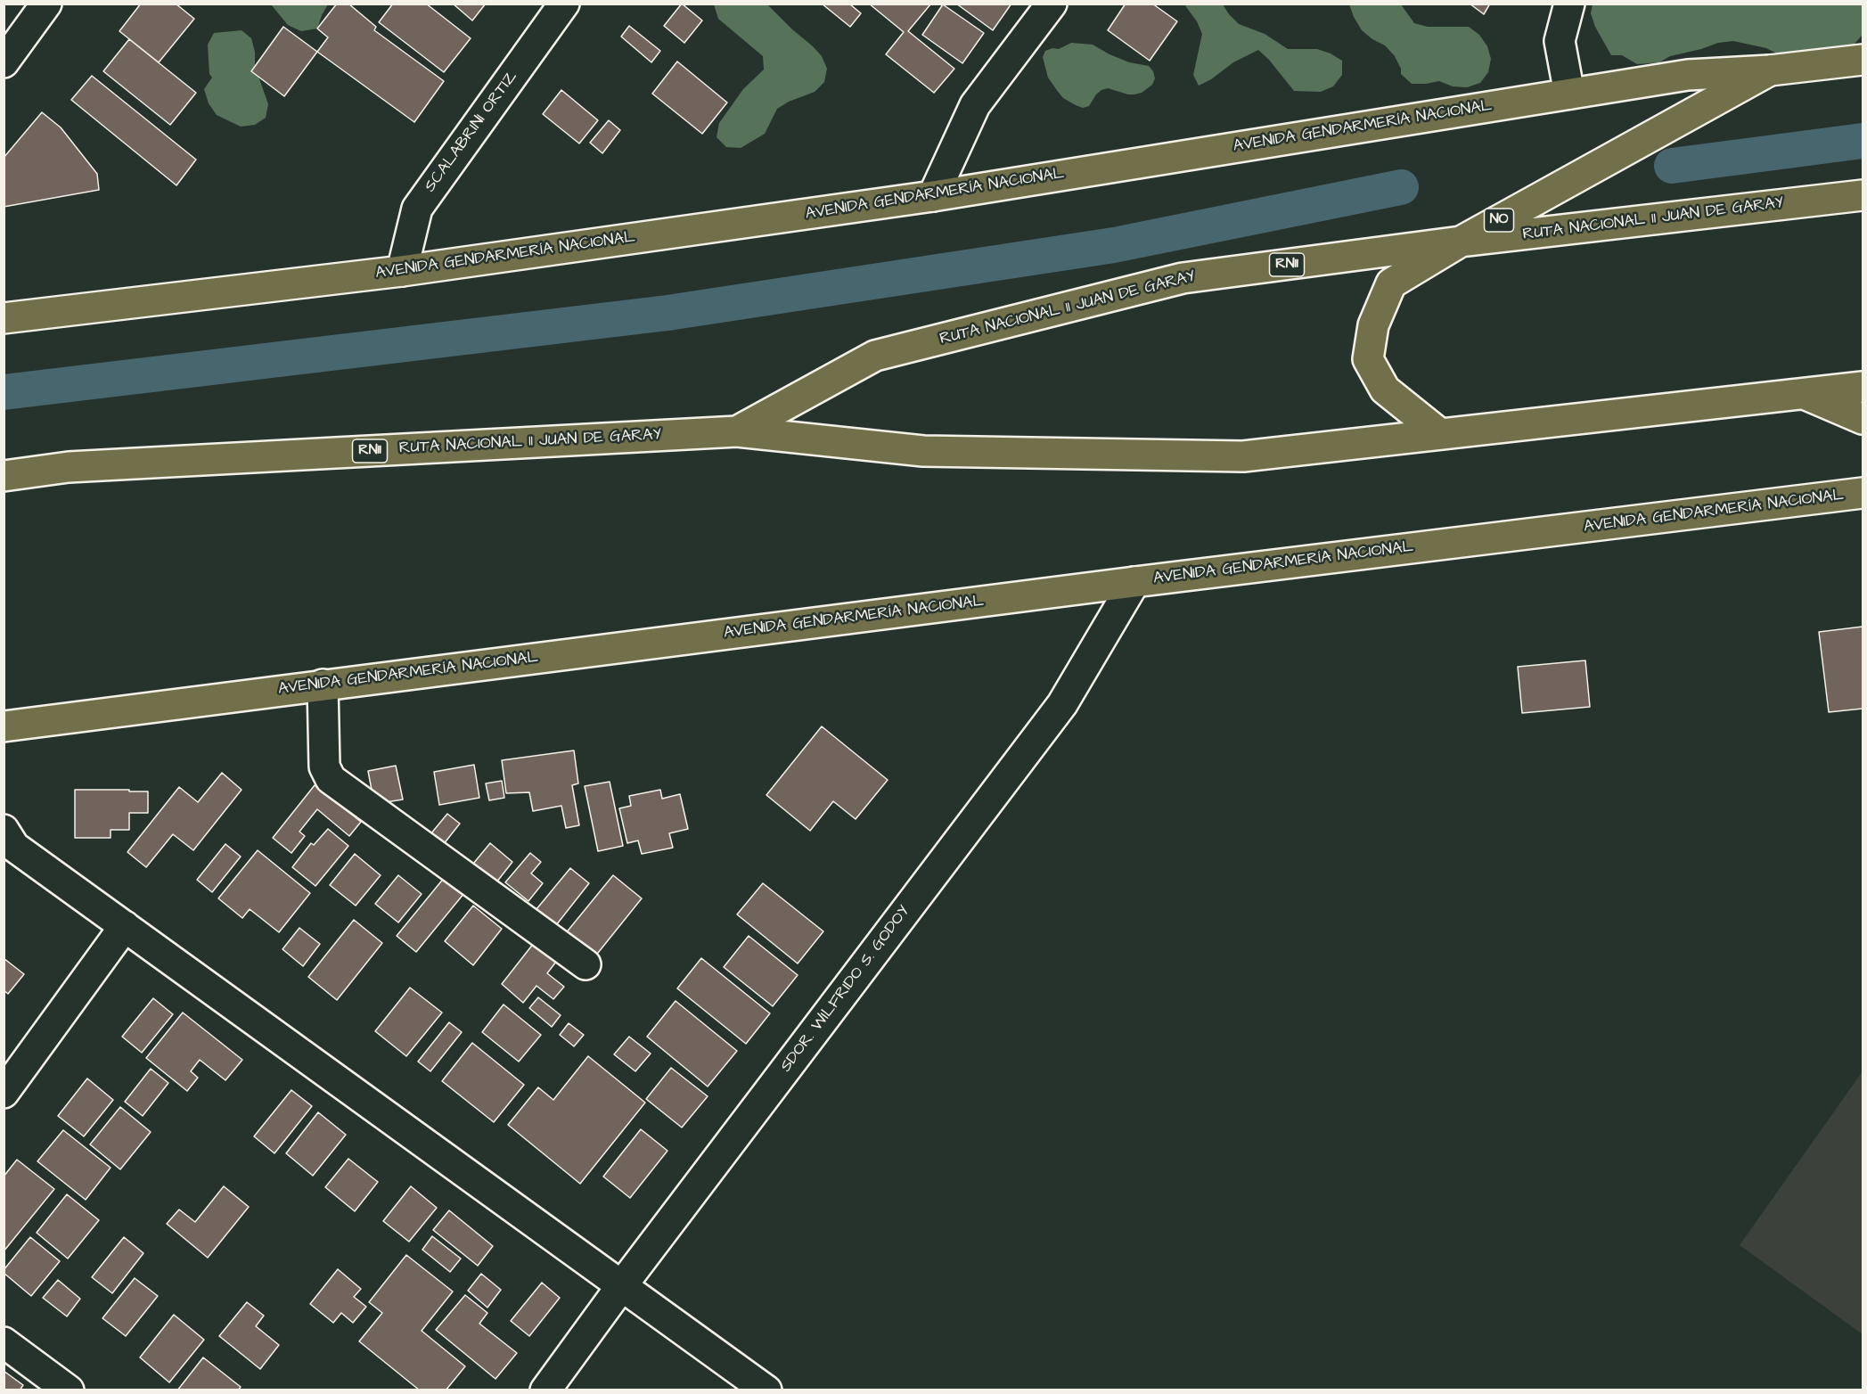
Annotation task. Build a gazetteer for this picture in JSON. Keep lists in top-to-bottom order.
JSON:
{
  "streets": {
    "main road": [
      "AVENIDA GENDARMERÍA NACIONAL",
      "RUTA NACIONAL 11 JUAN DE GARAY",
      "NO",
      "RN11"
    ],
    "street": ["SCALABRINI ORTIZ", "SDOR. WILFRIDO S. GODOY"]
  },
  "crossings": [
    ["AVENIDA GENDARMERÍA NACIONAL", "SCALABRINI ORTIZ"],
    ["AVENIDA GENDARMERÍA NACIONAL", "NO"],
    ["AVENIDA GENDARMERÍA NACIONAL", "SDOR. WILFRIDO S. GODOY"],
    ["RUTA NACIONAL 11 JUAN DE GARAY", "NO"]
  ]
}
